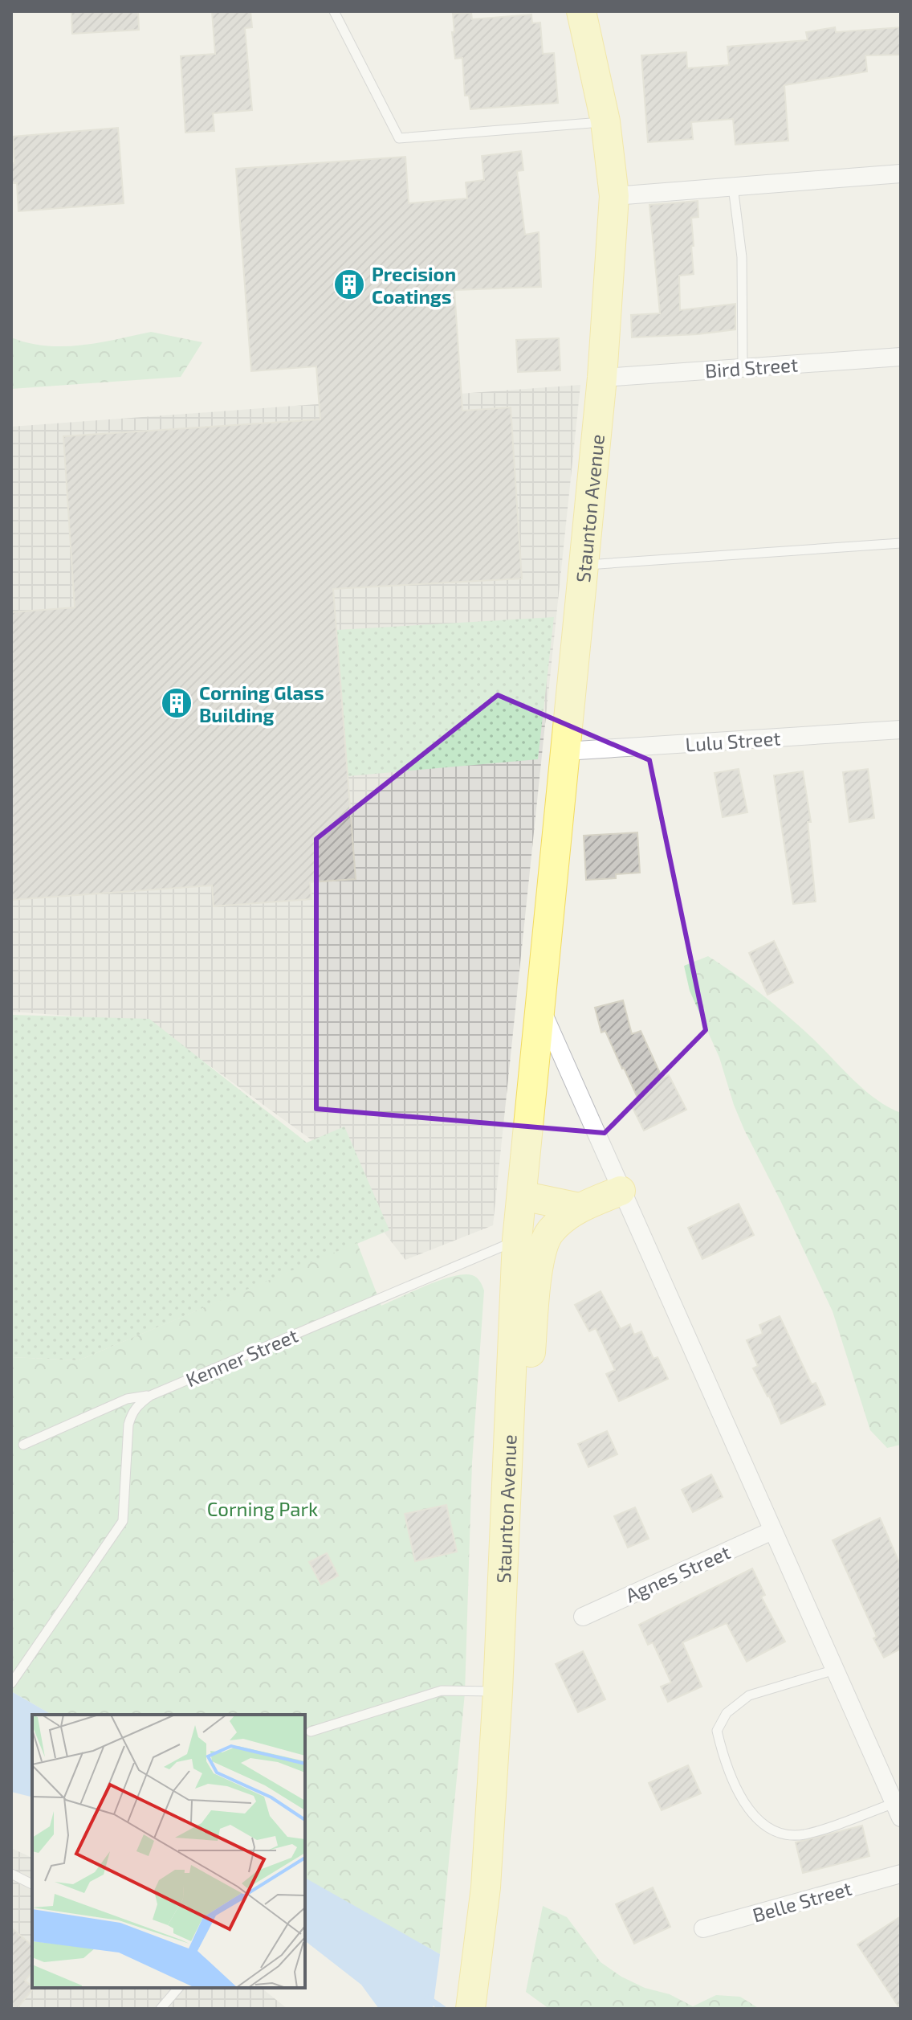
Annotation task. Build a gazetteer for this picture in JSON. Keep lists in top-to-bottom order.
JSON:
{
  "streets": {
    "main road": ["Staunton Avenue"],
    "street": [
      "Bird Street",
      "Lulu Street",
      "Agnes Street",
      "Belle Street"
    ],
    "lane": ["Kenner Street"]
  },
  "crossings": [
    ["Bird Street", "Staunton Avenue"],
    ["Staunton Avenue", "Lulu Street"],
    ["Staunton Avenue", "Kenner Street"],
    ["Staunton Avenue", "Agnes Street"]
  ],
  "parks": ["Corning Park"],
  "places": {
    "building": ["Precision Coatings", "Corning Glass Building"]
  }
}
